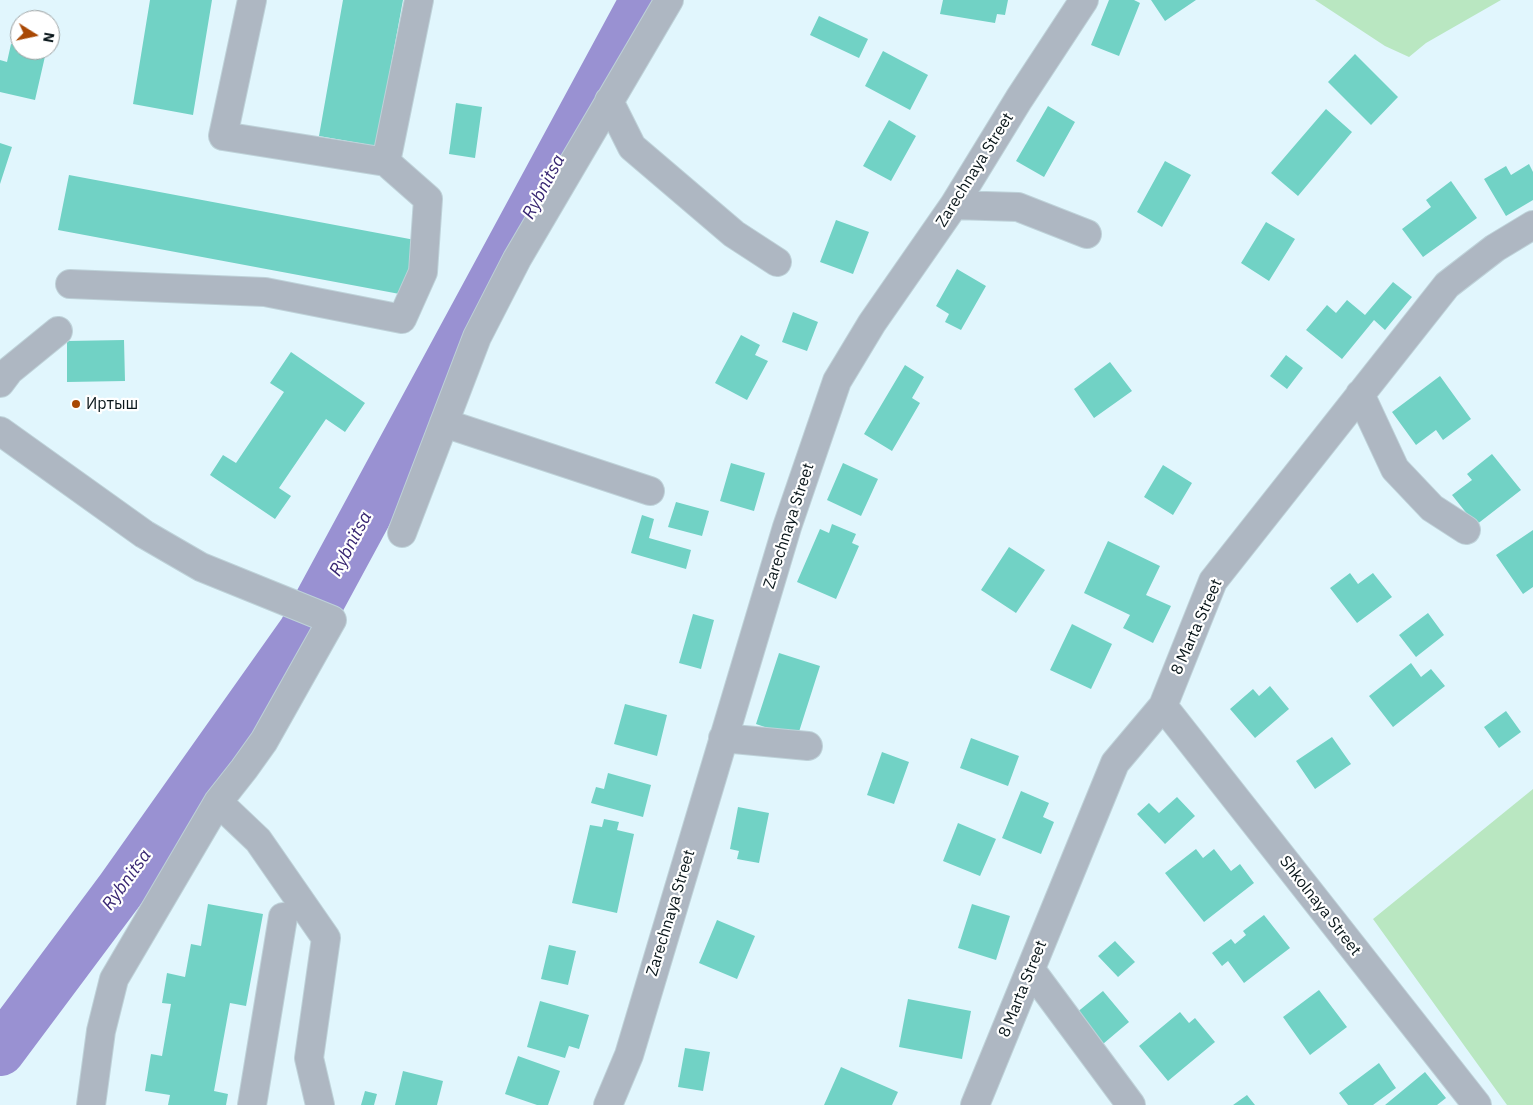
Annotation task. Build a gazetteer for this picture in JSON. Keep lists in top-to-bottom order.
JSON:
{
  "streets": {
    "street": ["Zarechnaya Street", "8 Marta Street", "Shkolnaya Street"]
  },
  "crossings": [
    ["8 Marta Street", "Shkolnaya Street"]
  ],
  "water": ["Rybnitsa"],
  "places": ["Иртыш"],
  "north": "right"
}
